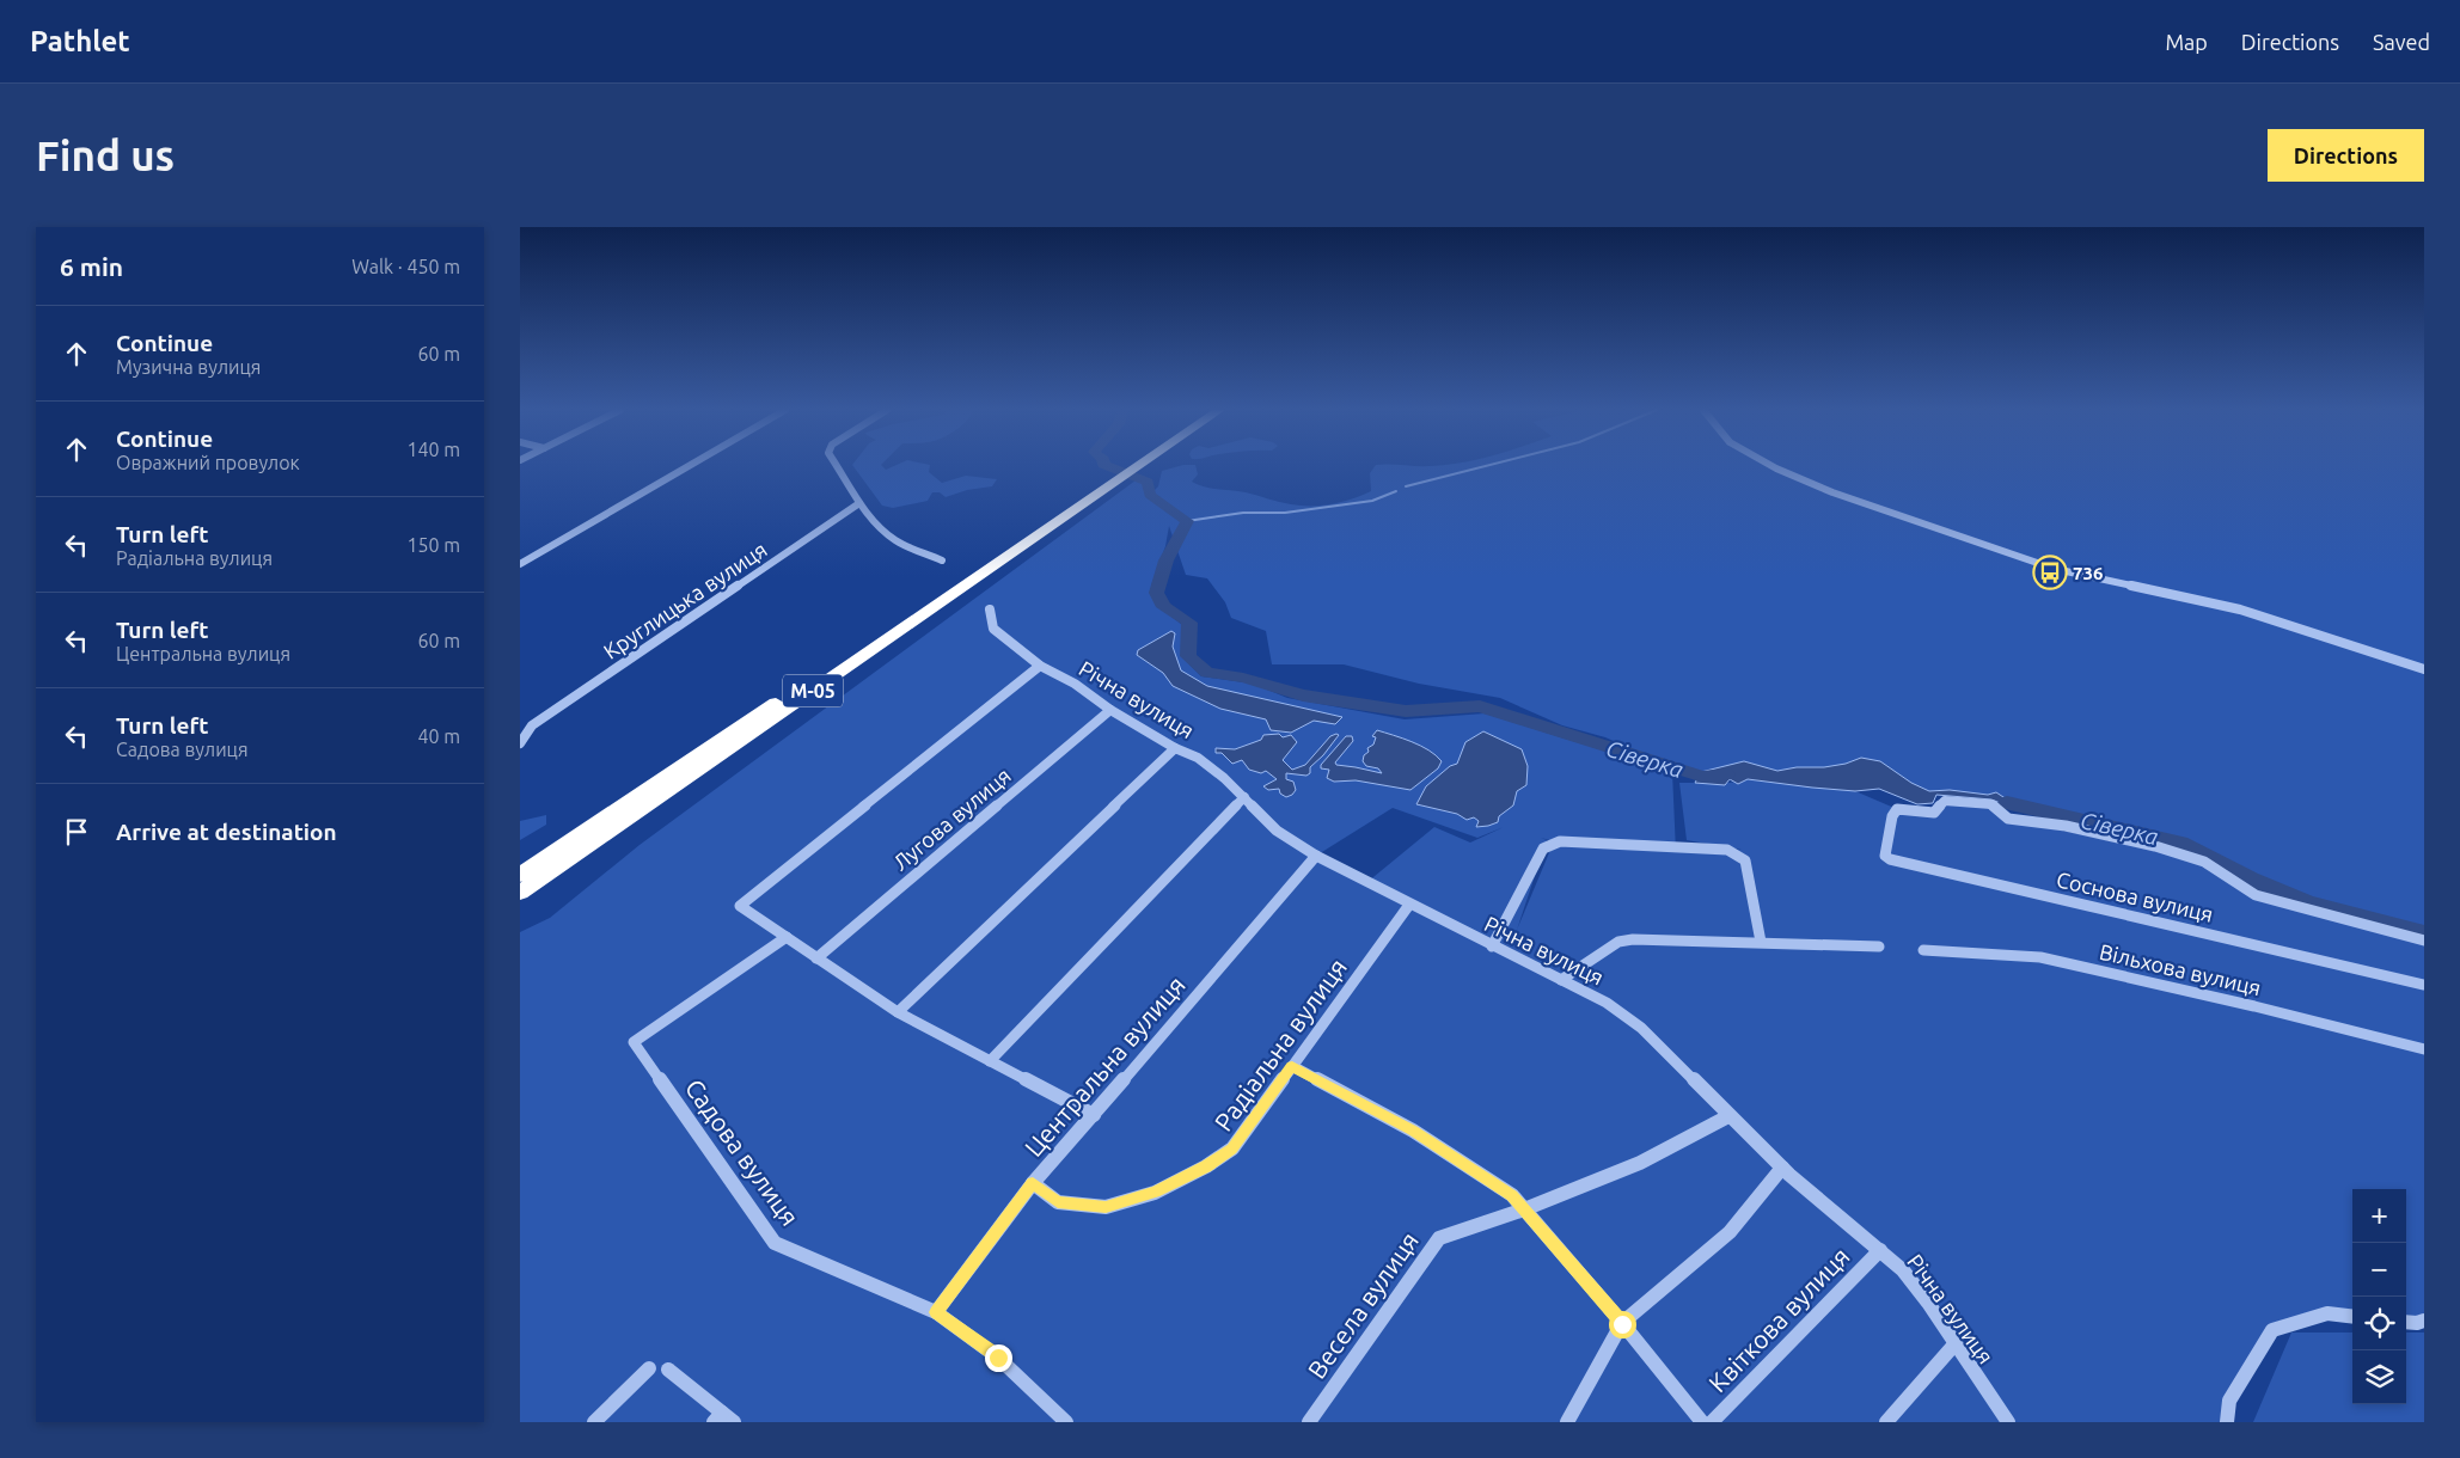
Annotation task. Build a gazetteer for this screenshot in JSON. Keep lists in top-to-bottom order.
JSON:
{
  "streets": {
    "highway": ["М-05"],
    "street": [
      "Круглицька вулиця",
      "Річна вулиця",
      "Лугова вулиця",
      "Соснова вулиця",
      "Вільхова вулиця",
      "Радіальна вулиця",
      "Центральна вулиця",
      "Садова вулиця",
      "Весела вулиця",
      "Квіткова вулиця"
    ]
  },
  "crossings": [
    ["Річна вулиця", "Лугова вулиця"],
    ["Річна вулиця", "Радіальна вулиця"],
    ["Річна вулиця", "Центральна вулиця"],
    ["Річна вулиця", "Весела вулиця"],
    ["Річна вулиця", "Квіткова вулиця"],
    ["Радіальна вулиця", "Центральна вулиця"],
    ["Центральна вулиця", "Садова вулиця"]
  ],
  "water": ["Сіверка"],
  "places": {
    "bus stop": ["736"]
  },
  "page": {
    "header": "Pathlet",
    "nav": ["Map", "Directions", "Saved"],
    "buttons": "Directions",
    "title": "Find us",
    "heading": ["6 min", "Walk · 450 m"],
    "list": [
      ["Continue", "Музична вулиця", "60 m"],
      ["Continue", "Овражний провулок", "140 m"],
      ["Turn left", "Радіальна вулиця", "150 m"],
      ["Turn left", "Центральна вулиця", "60 m"],
      ["Turn left", "Садова вулиця", "40 m"],
      "Arrive at destination"
    ],
    "map_buttons": ["+", "−"]
  }
}
